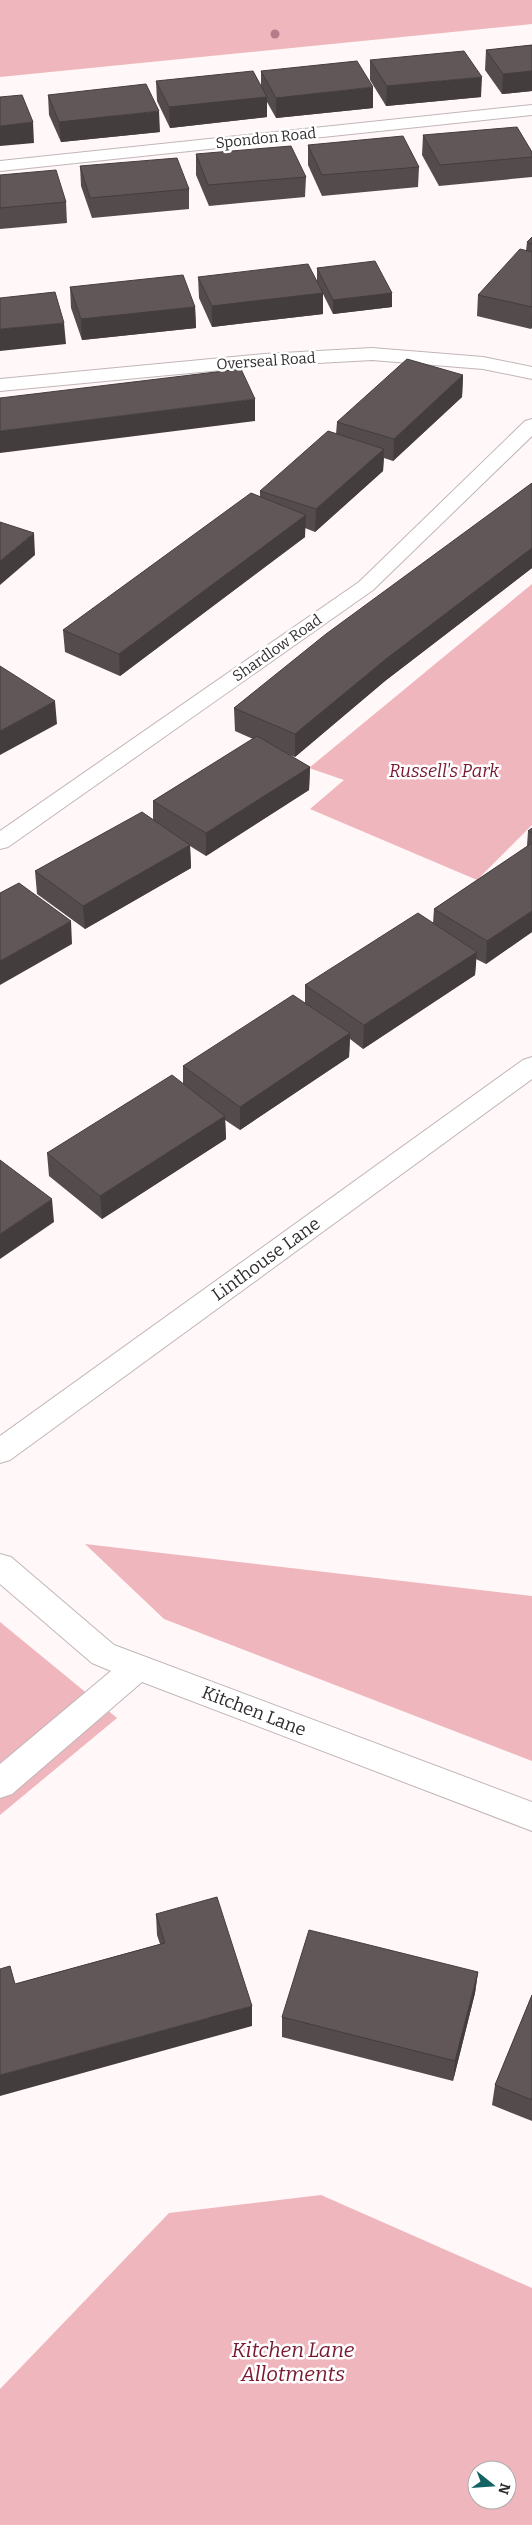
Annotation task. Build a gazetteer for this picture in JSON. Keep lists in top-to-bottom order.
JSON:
{
  "streets": {
    "street": [
      "Spondon Road",
      "Overseal Road",
      "Shardlow Road",
      "Linthouse Lane",
      "Kitchen Lane"
    ]
  },
  "parks": ["Russell's Park", "Kitchen Lane Allotments"],
  "north": "right"
}
